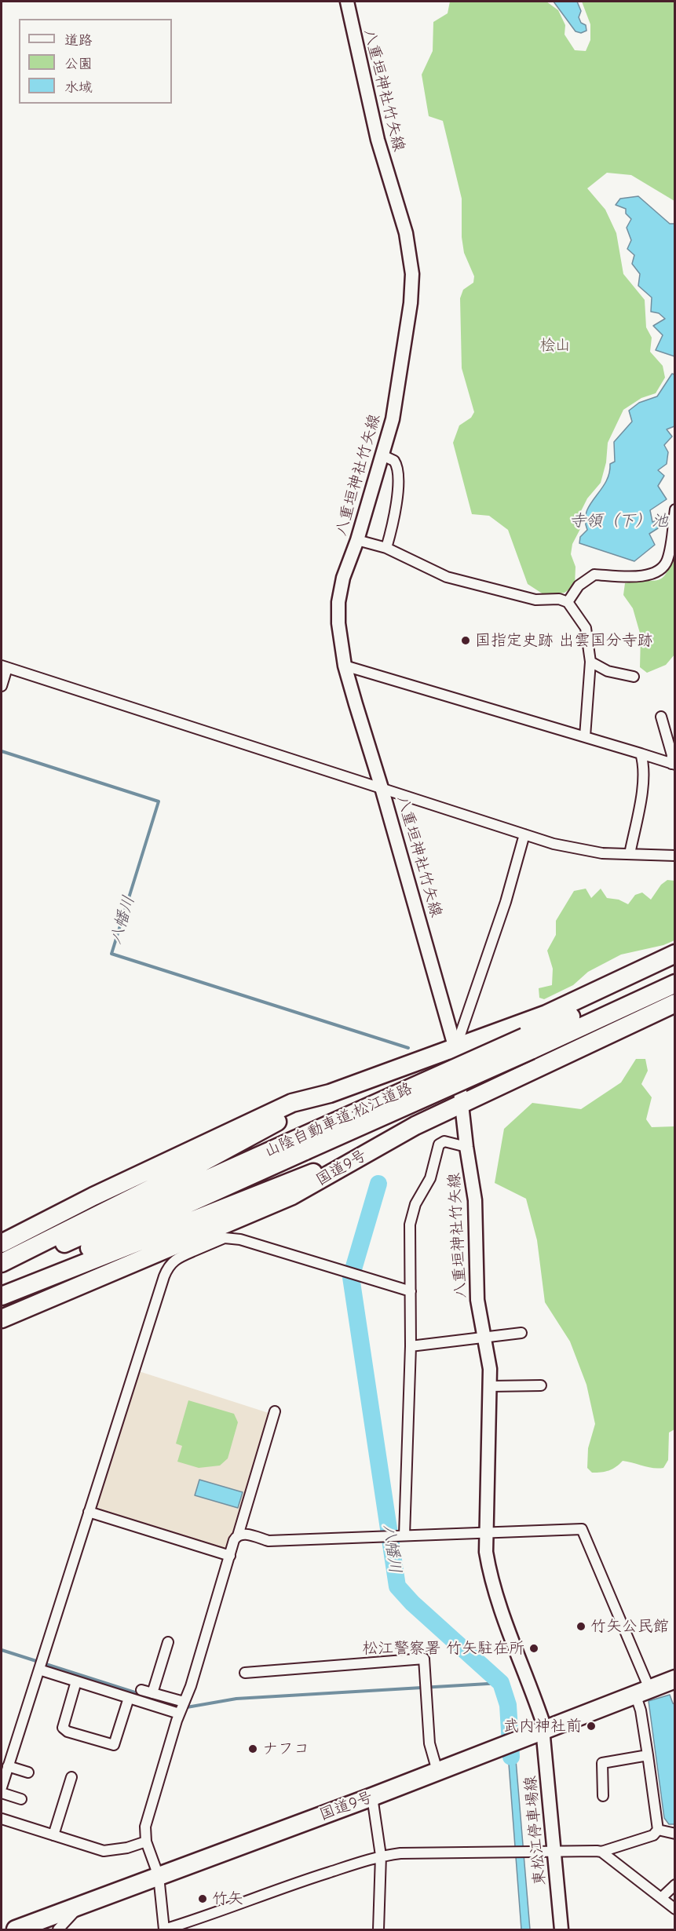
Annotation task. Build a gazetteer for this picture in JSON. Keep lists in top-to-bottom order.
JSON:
{
  "streets": {
    "highway": ["山陰自動車道;松江道路", "国道9号"],
    "main road": ["八重垣神社竹矢線", "東松江停車場線"]
  },
  "crossings": [
    ["八重垣神社竹矢線", "国道9号"],
    ["八重垣神社竹矢線", "東松江停車場線"],
    ["国道9号", "東松江停車場線"]
  ],
  "water": ["寺領（下）池", "八幡川"],
  "parks": ["桧山"],
  "places": [
    "国指定史跡 出雲国分寺跡",
    "竹矢公民館",
    "松江警察署 竹矢駐在所",
    "武内神社前",
    "ナフコ",
    "竹矢"
  ],
  "legend": ["道路", "公園", "水域"]
}
